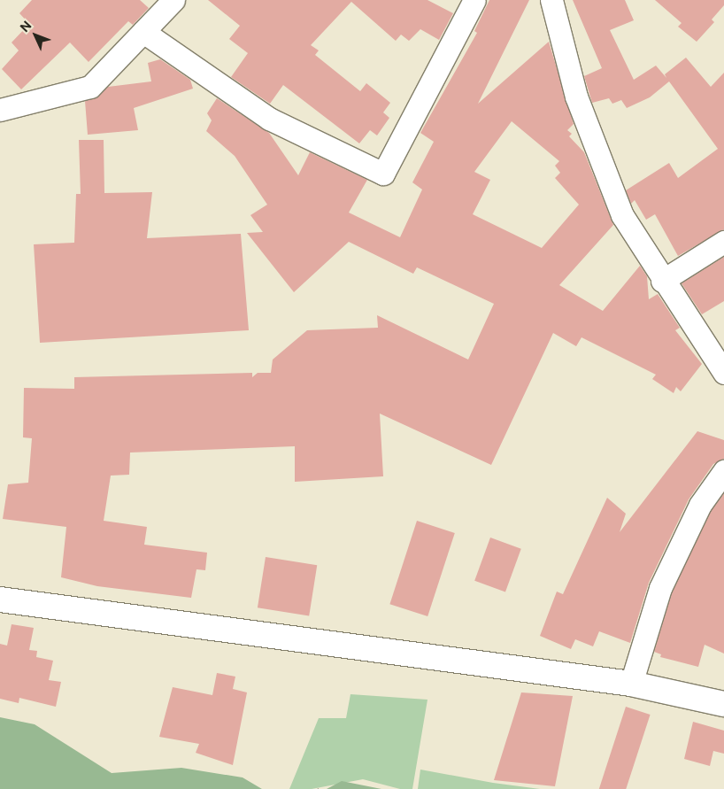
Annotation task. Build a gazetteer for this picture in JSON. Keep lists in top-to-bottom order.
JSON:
{
  "north": "top left"
}
